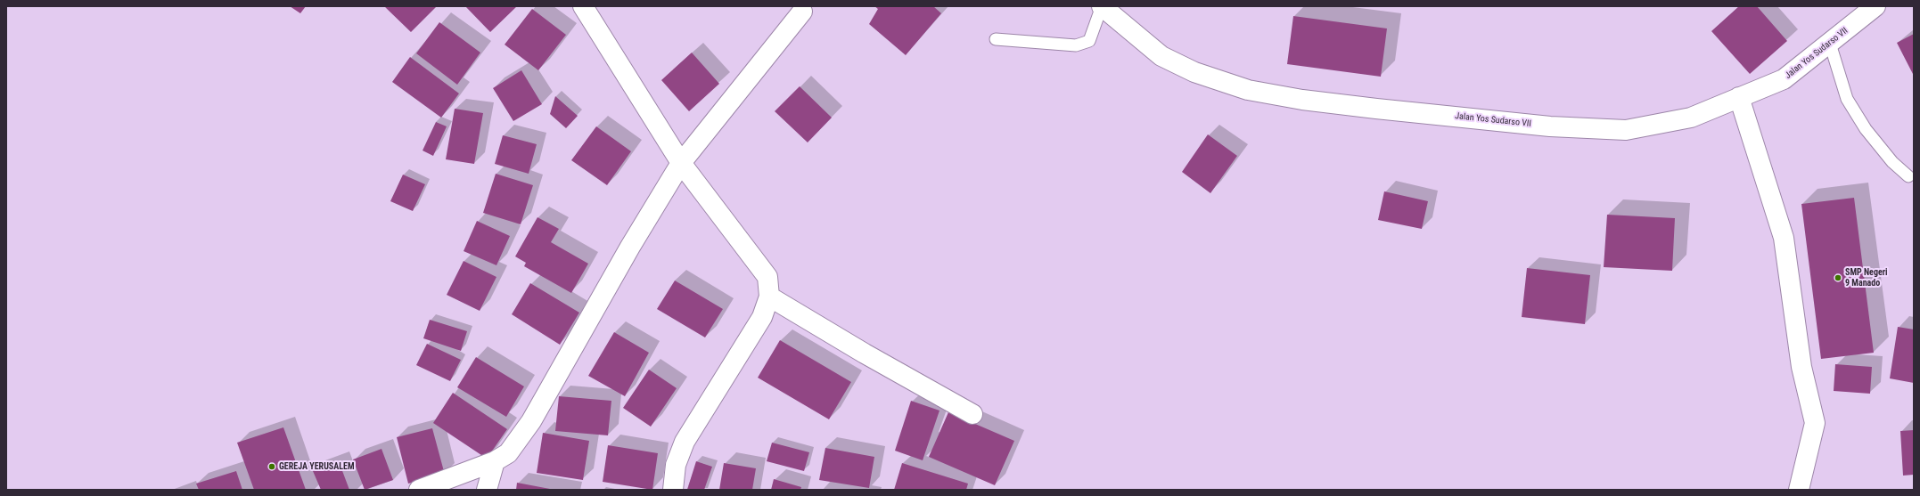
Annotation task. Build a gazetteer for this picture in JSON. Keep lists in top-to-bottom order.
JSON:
{
  "streets": {
    "street": ["Jalan Yos Sudarso VII"]
  },
  "places": ["SMP Negeri 9 Manado", "GEREJA YERUSALEM"]
}
